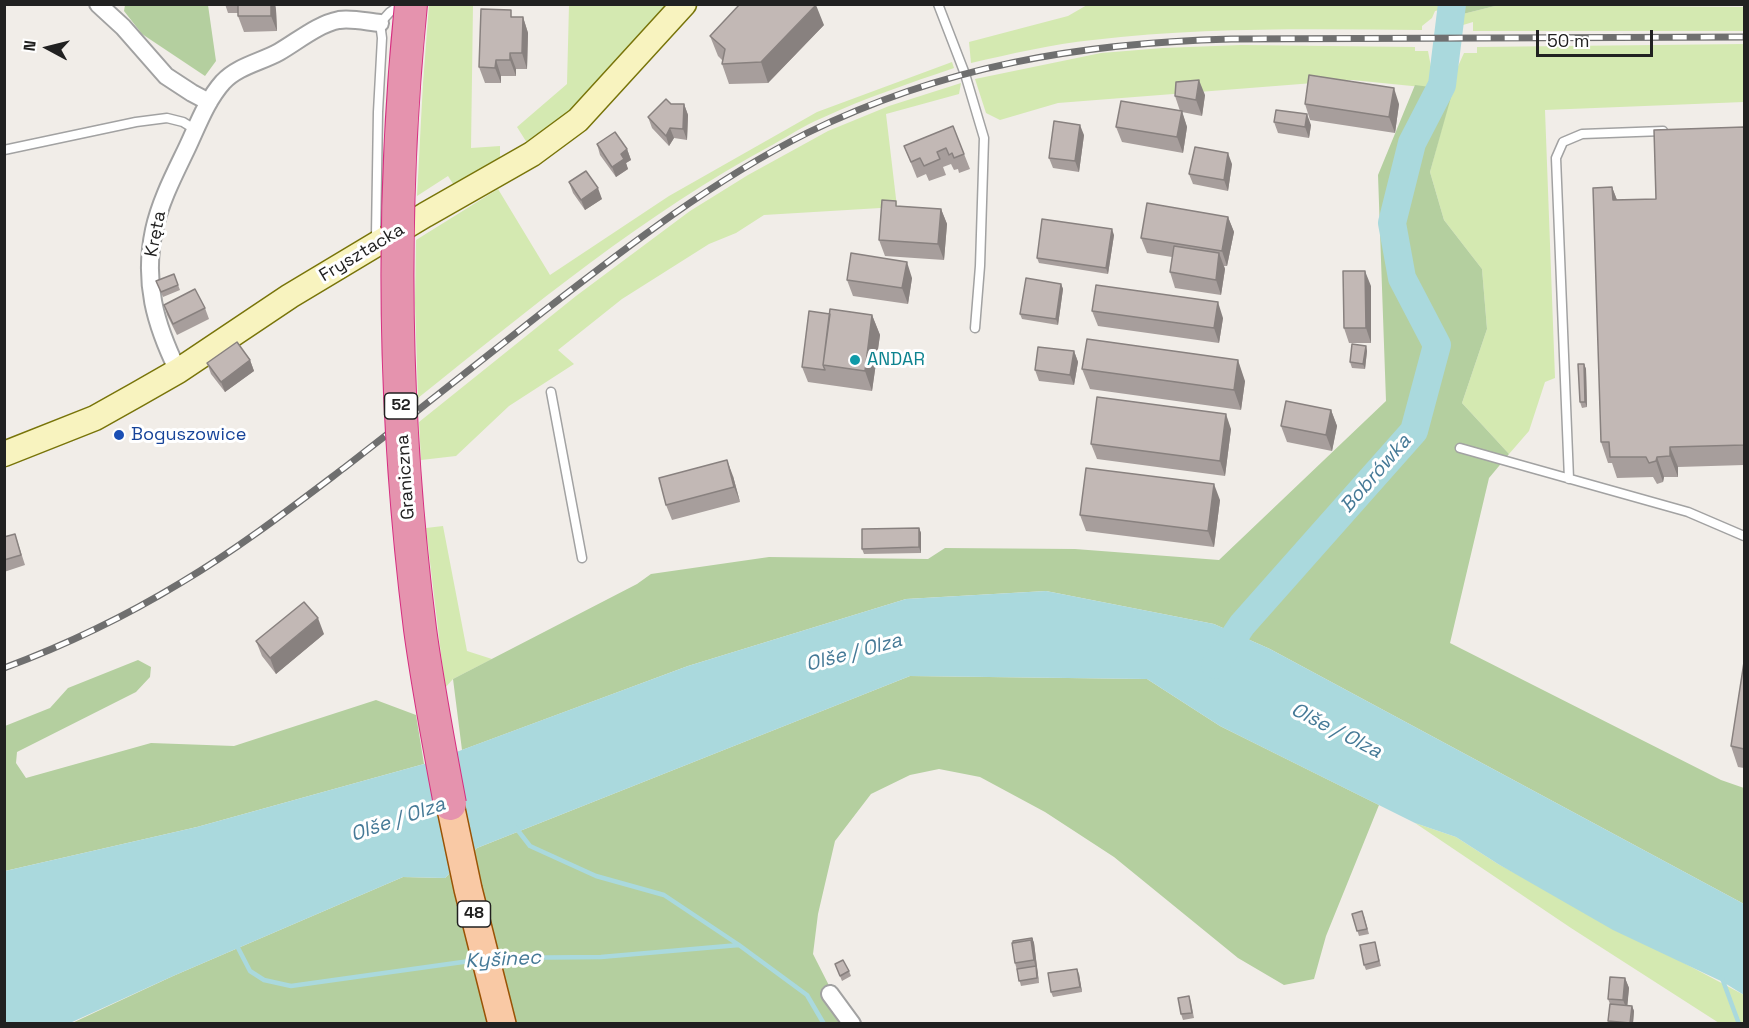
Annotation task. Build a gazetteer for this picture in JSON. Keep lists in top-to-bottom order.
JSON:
{
  "streets": {
    "highway": ["52", "Graniczna"],
    "main road": ["48"],
    "street": ["Kręta", "Frysztacka"]
  },
  "crossings": [
    ["Kręta", "Frysztacka"],
    ["Graniczna", "48"]
  ],
  "water": ["Bobrówka", "Olše / Olza", "Kyšinec"],
  "places": ["ANDAR", "Boguszowice"],
  "scale_bar": "50 m",
  "north": "left"
}
